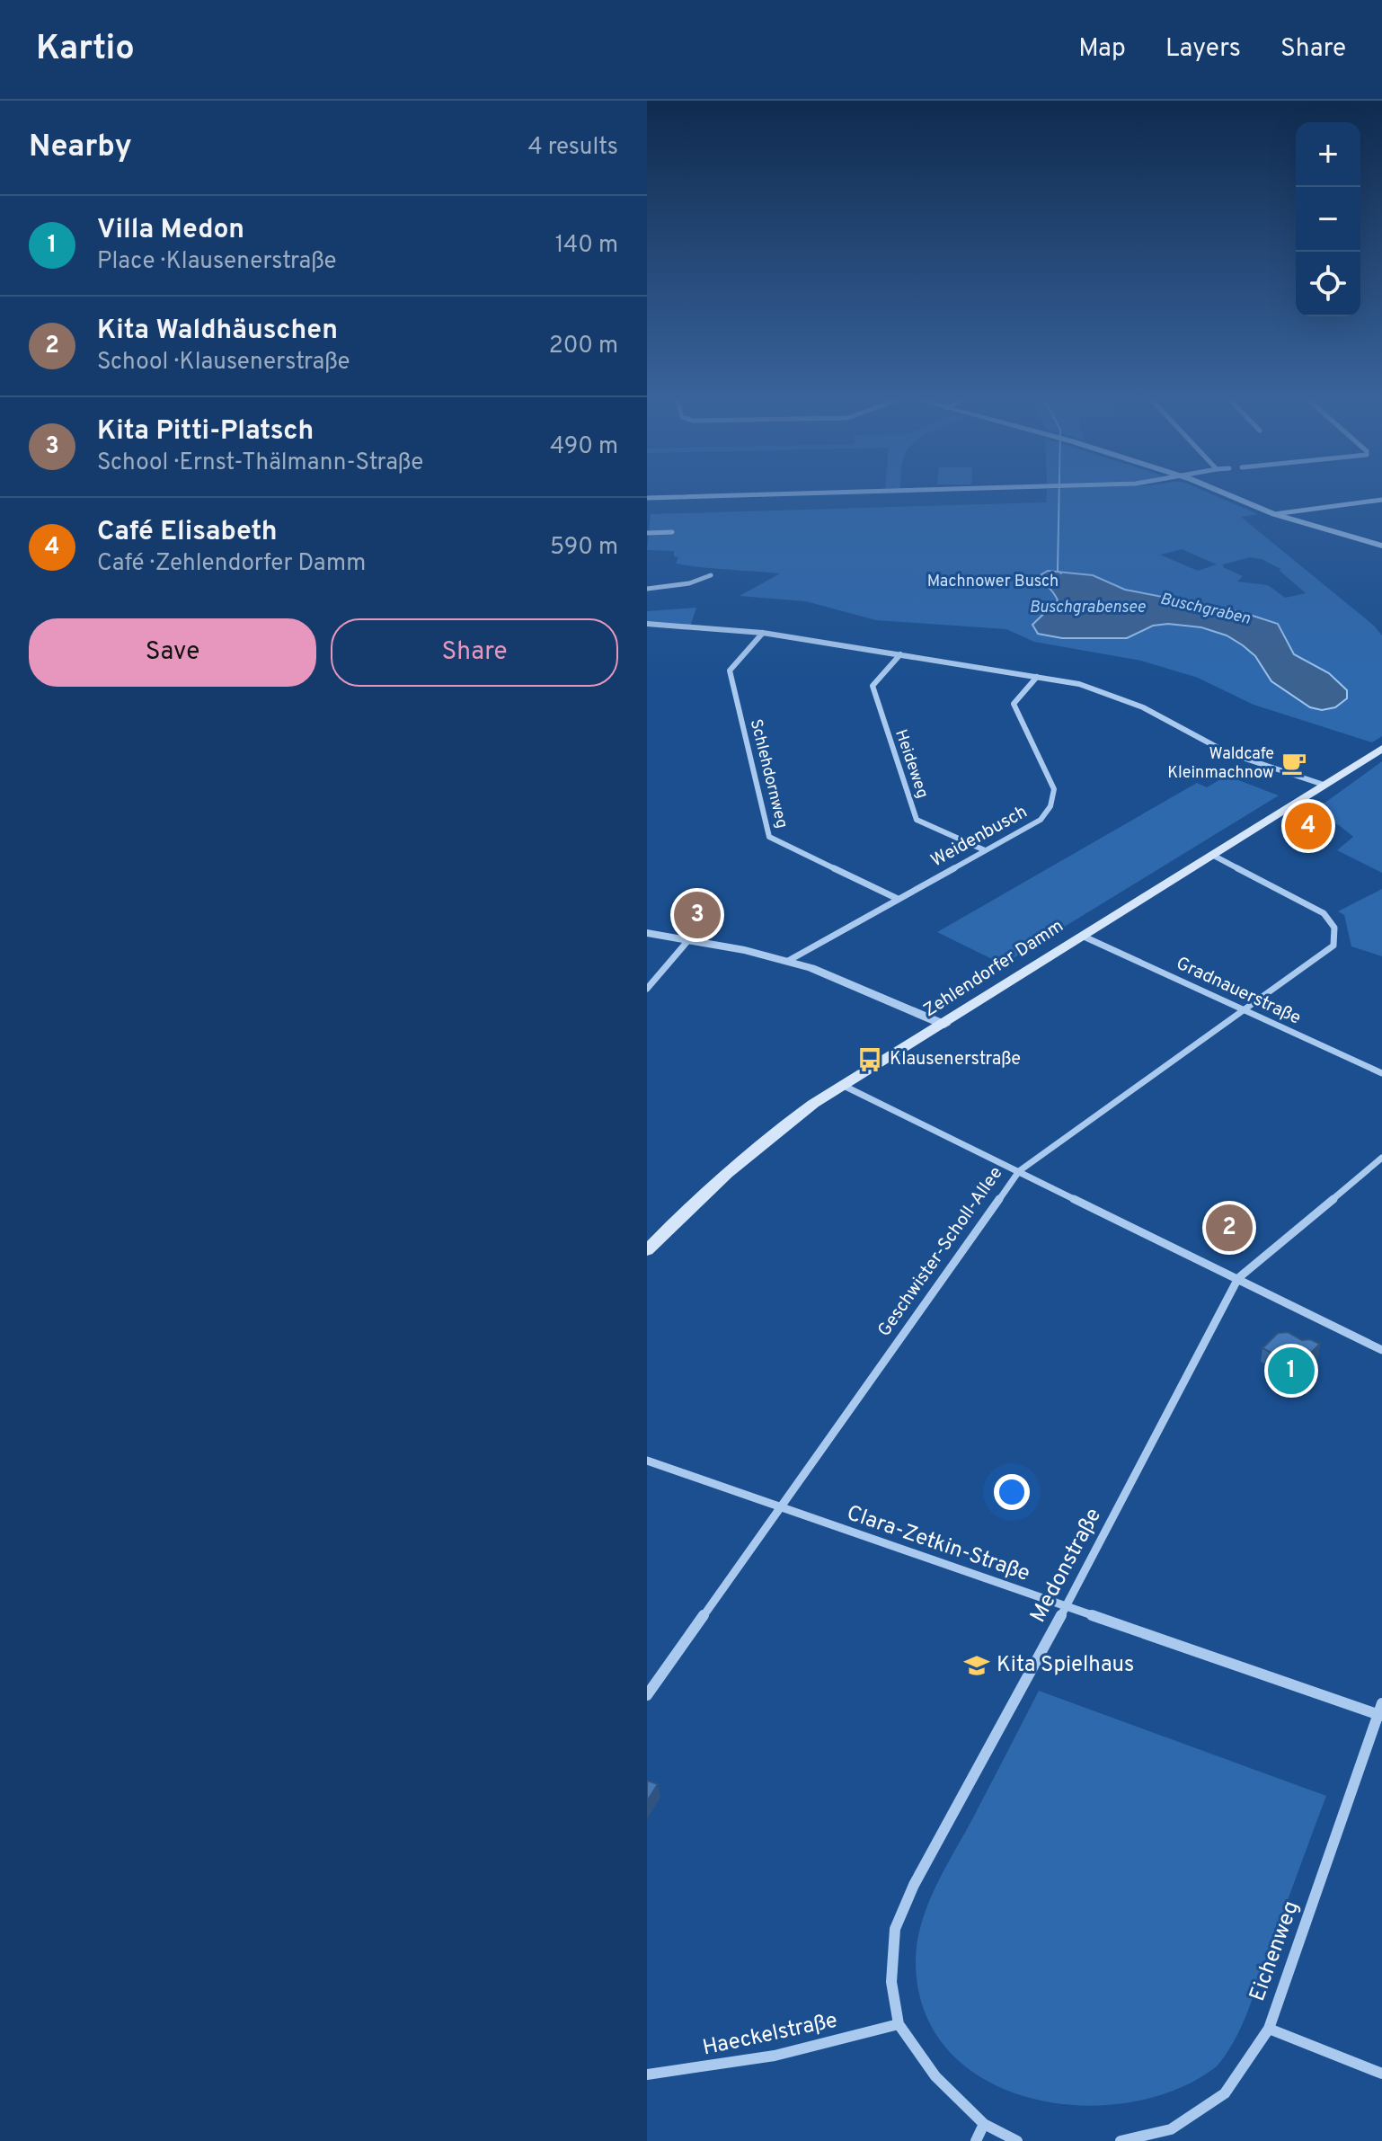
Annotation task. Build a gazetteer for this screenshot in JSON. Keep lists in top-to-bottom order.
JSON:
{
  "streets": {
    "main road": ["Zehlendorfer Damm"],
    "street": [
      "Heideweg",
      "Schlehdornweg",
      "Weidenbusch",
      "Gradnauerstraße",
      "Geschwister-Scholl-Allee",
      "Clara-Zetkin-Straße",
      "Medonstraße",
      "Eichenweg",
      "Haeckelstraße"
    ]
  },
  "crossings": [
    ["Heideweg", "Weidenbusch"],
    ["Schlehdornweg", "Weidenbusch"],
    ["Zehlendorfer Damm", "Gradnauerstraße"],
    ["Zehlendorfer Damm", "Geschwister-Scholl-Allee"],
    ["Gradnauerstraße", "Geschwister-Scholl-Allee"],
    ["Geschwister-Scholl-Allee", "Clara-Zetkin-Straße"],
    ["Clara-Zetkin-Straße", "Medonstraße"],
    ["Clara-Zetkin-Straße", "Eichenweg"],
    ["Medonstraße", "Haeckelstraße"]
  ],
  "water": ["Buschgrabensee", "Buschgraben"],
  "parks": ["Machnower Busch"],
  "places": {
    "cafe": ["Waldcafe Kleinmachnow"],
    "bus stop": ["Klausenerstraße"],
    "school or university": ["Kita Spielhaus"]
  },
  "page": {
    "header": "Kartio",
    "nav": ["Map", "Layers", "Share"],
    "heading": ["Nearby", "4 results"],
    "map_buttons": ["+", "−"],
    "list": [
      {
        "mark": "1",
        "name": "Villa Medon",
        "note": "Place · Klausenerstraße",
        "value": "140 m"
      },
      {
        "mark": "2",
        "name": "Kita Waldhäuschen",
        "note": "School · Klausenerstraße",
        "value": "200 m"
      },
      {
        "mark": "3",
        "name": "Kita Pitti-Platsch",
        "note": "School · Ernst-Thälmann-Straße",
        "value": "490 m"
      },
      {
        "mark": "4",
        "name": "Café Elisabeth",
        "note": "Café · Zehlendorfer Damm",
        "value": "590 m"
      }
    ],
    "buttons": ["Save", "Share"],
    "pins": [
      "4",
      "3",
      "2",
      "1"
    ]
  }
}
